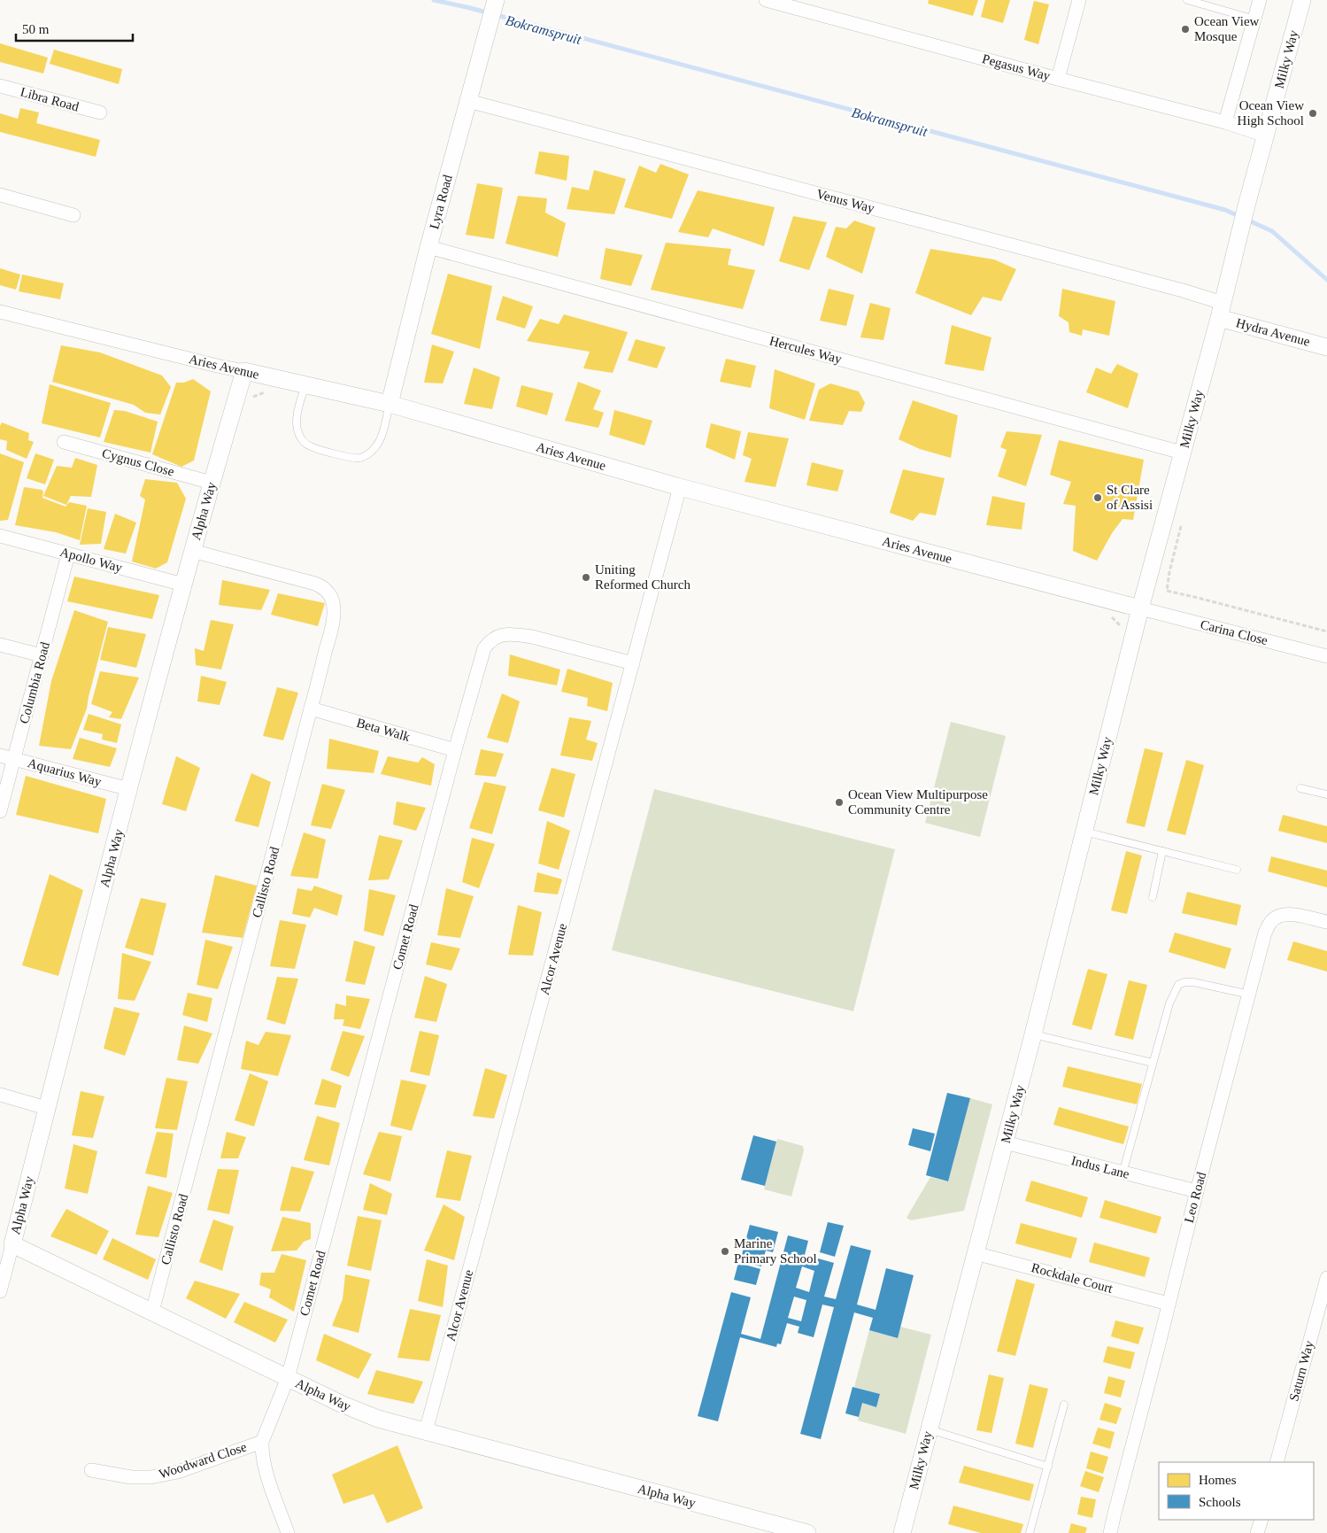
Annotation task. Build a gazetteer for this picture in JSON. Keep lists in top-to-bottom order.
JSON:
{
  "streets": {
    "street": [
      "Milky Way",
      "Pegasus Way",
      "Libra Road",
      "Venus Way",
      "Lyra Road",
      "Hydra Avenue",
      "Hercules Way",
      "Aries Avenue",
      "Cygnus Close",
      "Alpha Way",
      "Apollo Way",
      "Carina Close",
      "Columbia Road",
      "Beta Walk",
      "Aquarius Way",
      "Callisto Road",
      "Comet Road",
      "Alcor Avenue",
      "Indus Lane",
      "Leo Road",
      "Rockdale Court",
      "Saturn Way",
      "Woodward Close"
    ]
  },
  "crossings": [
    ["Milky Way", "Pegasus Way"],
    ["Milky Way", "Venus Way"],
    ["Milky Way", "Hydra Avenue"],
    ["Milky Way", "Hercules Way"],
    ["Milky Way", "Aries Avenue"],
    ["Milky Way", "Carina Close"],
    ["Milky Way", "Indus Lane"],
    ["Milky Way", "Rockdale Court"],
    ["Venus Way", "Lyra Road"],
    ["Venus Way", "Hydra Avenue"],
    ["Lyra Road", "Hercules Way"],
    ["Lyra Road", "Aries Avenue"],
    ["Aries Avenue", "Alpha Way"],
    ["Aries Avenue", "Carina Close"],
    ["Aries Avenue", "Alcor Avenue"],
    ["Cygnus Close", "Alpha Way"],
    ["Alpha Way", "Apollo Way"],
    ["Alpha Way", "Aquarius Way"],
    ["Alpha Way", "Callisto Road"],
    ["Alpha Way", "Comet Road"],
    ["Alpha Way", "Alcor Avenue"],
    ["Apollo Way", "Columbia Road"],
    ["Columbia Road", "Aquarius Way"],
    ["Beta Walk", "Callisto Road"],
    ["Beta Walk", "Comet Road"],
    ["Comet Road", "Alcor Avenue"],
    ["Comet Road", "Woodward Close"],
    ["Indus Lane", "Leo Road"],
    ["Leo Road", "Rockdale Court"]
  ],
  "water": ["Bokramspruit"],
  "places": [
    "Ocean View Mosque",
    "Ocean View High School",
    "St Clare of Assisi",
    "Uniting Reformed Church",
    "Ocean View Multipurpose Community Centre",
    "Marine Primary School"
  ],
  "legend": ["Homes", "Schools"],
  "scale_bar": "50 m"
}
